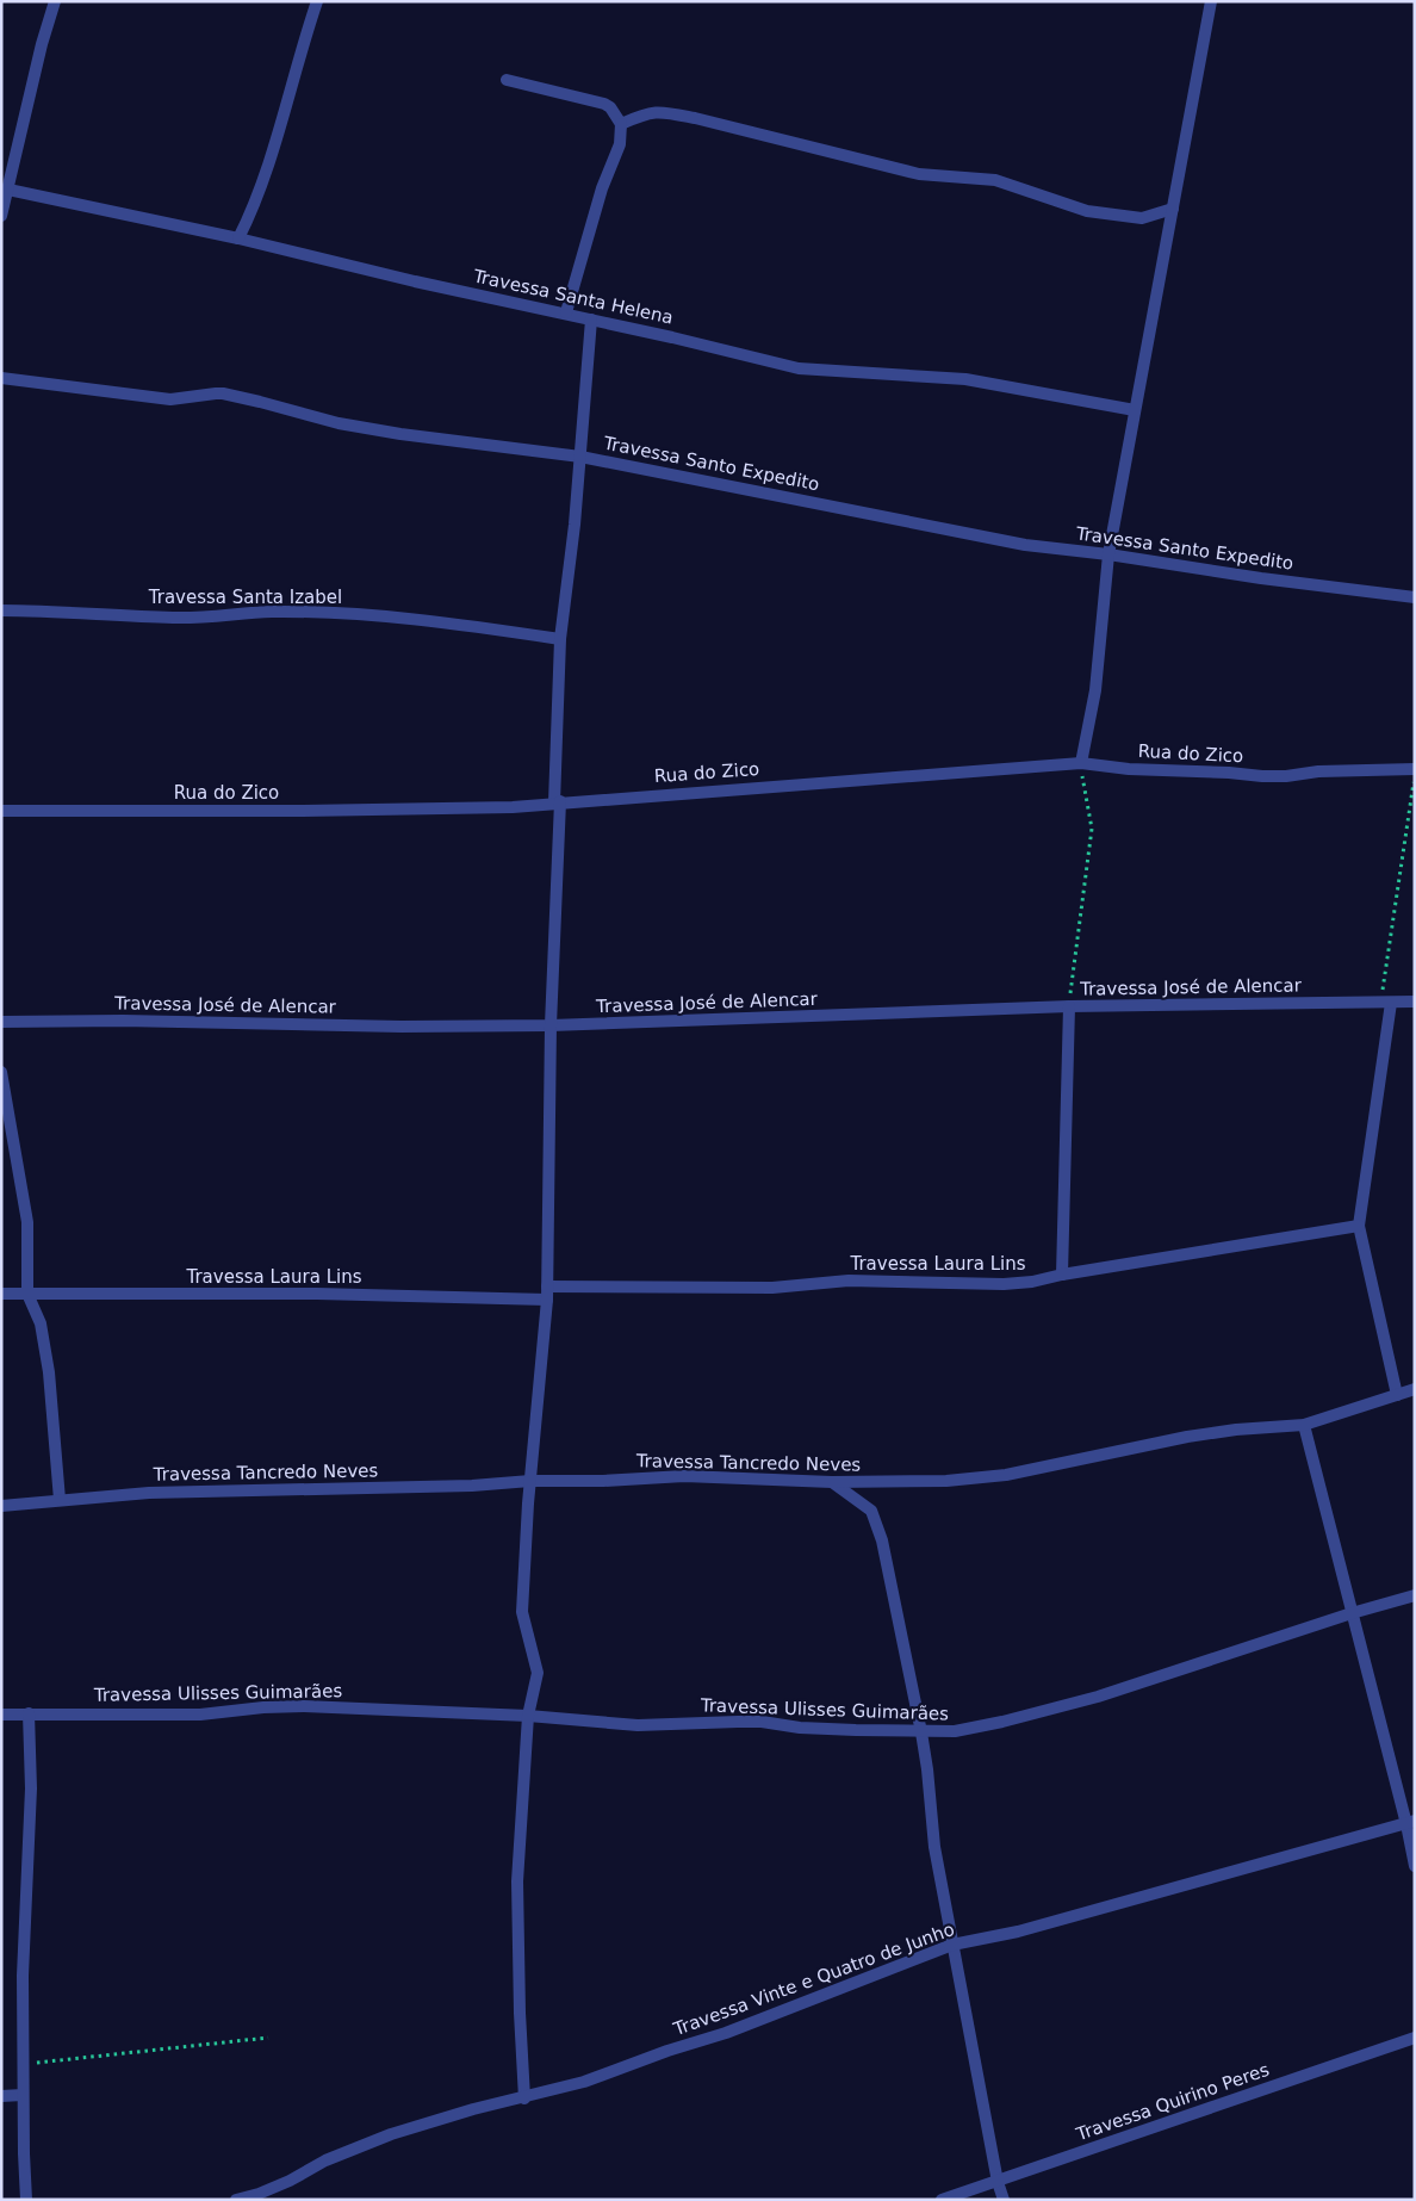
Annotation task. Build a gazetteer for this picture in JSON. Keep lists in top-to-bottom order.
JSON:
{
  "streets": {
    "street": [
      "Travessa Santa Helena",
      "Travessa Santo Expedito",
      "Travessa Santa Izabel",
      "Rua do Zico",
      "Travessa José de Alencar",
      "Travessa Laura Lins",
      "Travessa Tancredo Neves",
      "Travessa Ulisses Guimarães",
      "Travessa Vinte e Quatro de Junho",
      "Travessa Quirino Peres"
    ]
  }
}
